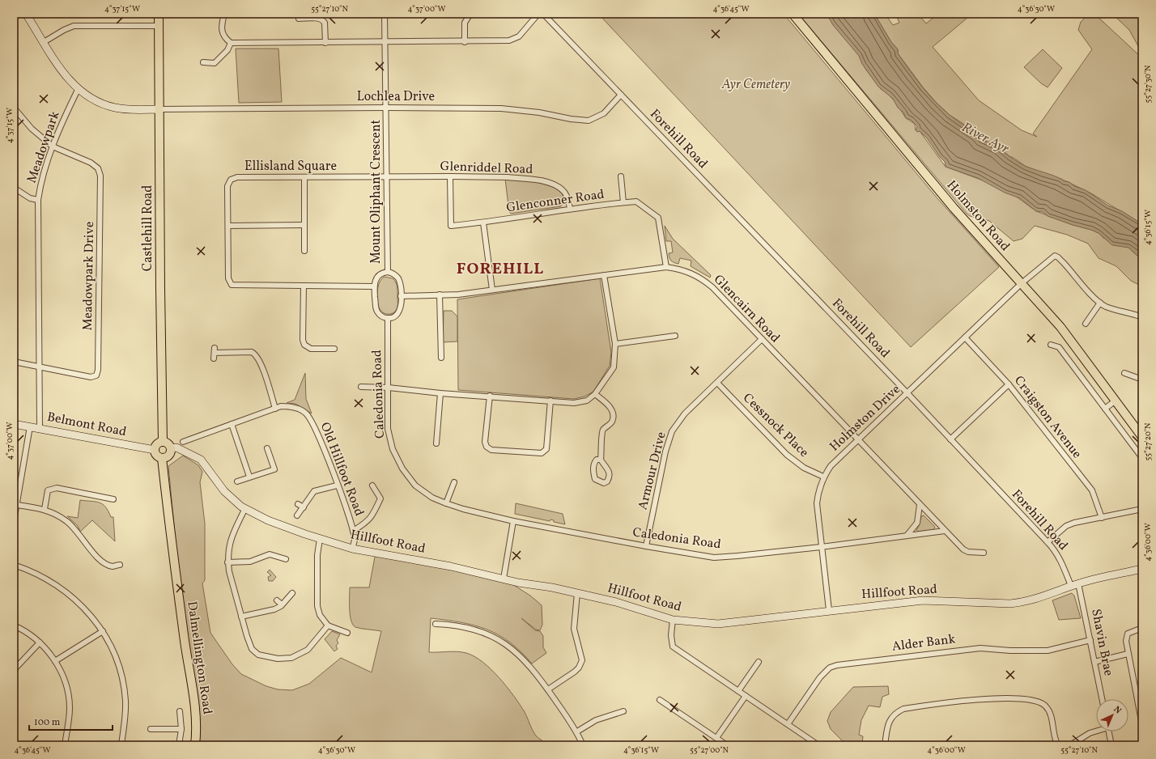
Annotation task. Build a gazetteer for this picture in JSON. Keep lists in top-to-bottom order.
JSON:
{
  "streets": {
    "main road": ["Holmston Road", "Castlehill Road", "Dalmellington Road"],
    "street": [
      "Lochlea Drive",
      "Forehill Road",
      "Meadowpark",
      "Ellisland Square",
      "Glenriddel Road",
      "Mount Oliphant Crescent",
      "Glenconner Road",
      "Meadowpark Drive",
      "Glencairn Road",
      "Caledonia Road",
      "Craigston Avenue",
      "Holmston Drive",
      "Belmont Road",
      "Cessnock Place",
      "Old Hillfoot Road",
      "Armour Drive",
      "Hillfoot Road",
      "Shavin Brae",
      "Alder Bank"
    ]
  },
  "crossings": [
    ["Lochlea Drive", "Forehill Road"],
    ["Lochlea Drive", "Mount Oliphant Crescent"],
    ["Lochlea Drive", "Castlehill Road"],
    ["Forehill Road", "Holmston Drive"],
    ["Forehill Road", "Hillfoot Road"],
    ["Forehill Road", "Shavin Brae"],
    ["Meadowpark", "Meadowpark Drive"],
    ["Meadowpark", "Belmont Road"],
    ["Ellisland Square", "Glenriddel Road"],
    ["Ellisland Square", "Mount Oliphant Crescent"],
    ["Ellisland Square", "Glencairn Road"],
    ["Ellisland Square", "Caledonia Road"],
    ["Glenriddel Road", "Mount Oliphant Crescent"],
    ["Glenriddel Road", "Glenconner Road"],
    ["Mount Oliphant Crescent", "Glencairn Road"],
    ["Mount Oliphant Crescent", "Caledonia Road"],
    ["Glenconner Road", "Glencairn Road"],
    ["Holmston Road", "Holmston Drive"],
    ["Castlehill Road", "Belmont Road"],
    ["Castlehill Road", "Hillfoot Road"],
    ["Castlehill Road", "Dalmellington Road"],
    ["Glencairn Road", "Caledonia Road"],
    ["Glencairn Road", "Holmston Drive"],
    ["Glencairn Road", "Armour Drive"],
    ["Caledonia Road", "Holmston Drive"],
    ["Caledonia Road", "Armour Drive"],
    ["Craigston Avenue", "Holmston Drive"],
    ["Holmston Drive", "Cessnock Place"],
    ["Holmston Drive", "Hillfoot Road"],
    ["Belmont Road", "Hillfoot Road"],
    ["Belmont Road", "Dalmellington Road"],
    ["Cessnock Place", "Armour Drive"],
    ["Old Hillfoot Road", "Hillfoot Road"],
    ["Hillfoot Road", "Shavin Brae"],
    ["Hillfoot Road", "Dalmellington Road"],
    ["Shavin Brae", "Alder Bank"]
  ],
  "districts": ["FOREHILL"],
  "water": ["River Ayr"],
  "parks": ["Ayr Cemetery"],
  "scale_bar": "100 m",
  "north": "top right",
  "coordinates": [
    "4°37'15\"W",
    "55°27'10\"N",
    "4°37'00\"W",
    "4°36'45\"W",
    "4°36'30\"W",
    "55°27'30\"N",
    "4°36'15\"W",
    "55°27'20\"N",
    "4°36'00\"W",
    "55°27'00\"N"
  ]
}
